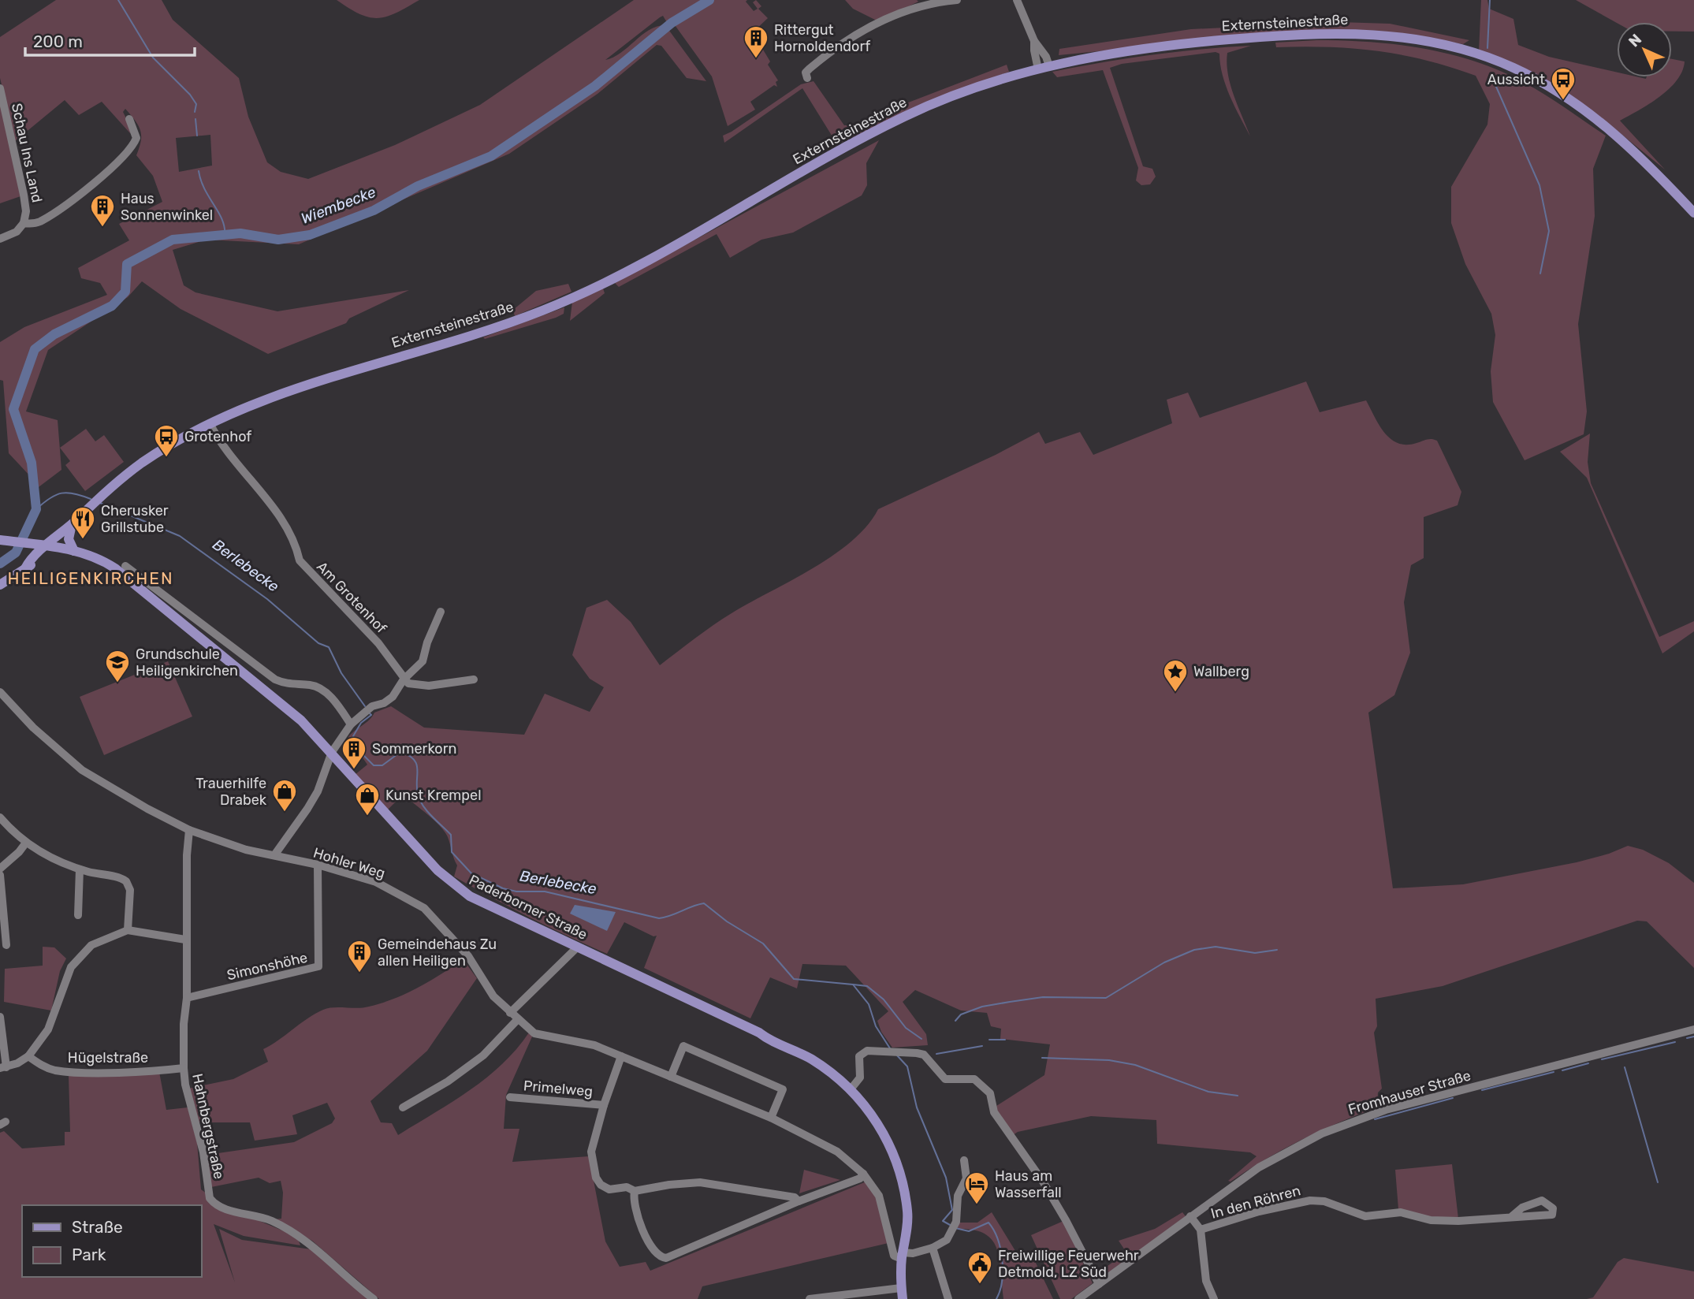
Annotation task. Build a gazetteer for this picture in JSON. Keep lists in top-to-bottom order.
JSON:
{
  "streets": {
    "main road": ["Externsteinestraße", "Paderborner Straße"],
    "street": [
      "Schau Ins Land",
      "Am Grotenhof",
      "Hohler Weg",
      "Simonshöhe",
      "Hügelstraße",
      "Primelweg",
      "Fromhauser Straße",
      "Hahnbergstraße",
      "In den Röhren"
    ]
  },
  "crossings": [
    ["Externsteinestraße", "Am Grotenhof"],
    ["Externsteinestraße", "Paderborner Straße"],
    ["Hohler Weg", "Paderborner Straße"],
    ["Hohler Weg", "Simonshöhe"],
    ["Hohler Weg", "Hahnbergstraße"],
    ["Simonshöhe", "Hahnbergstraße"],
    ["Hügelstraße", "Hahnbergstraße"]
  ],
  "districts": ["HEILIGENKIRCHEN"],
  "water": ["Wiembecke", "Berlebecke"],
  "places": {
    "building": [
      "Rittergut Hornoldendorf",
      "Haus Sonnenwinkel",
      "Sommerkorn",
      "Gemeindehaus Zu allen Heiligen"
    ],
    "bus stop": ["Aussicht", "Grotenhof"],
    "restaurant": ["Cherusker Grillstube"],
    "school or university": ["Grundschule Heiligenkirchen"],
    "place": ["Wallberg"],
    "shop": ["Trauerhilfe Drabek", "Kunst Krempel"],
    "hotel": ["Haus am Wasserfall"],
    "public building": ["Freiwillige Feuerwehr Detmold, LZ Süd"]
  },
  "legend": ["Straße", "Park"],
  "scale_bar": "200 m",
  "north": "top left"
}
